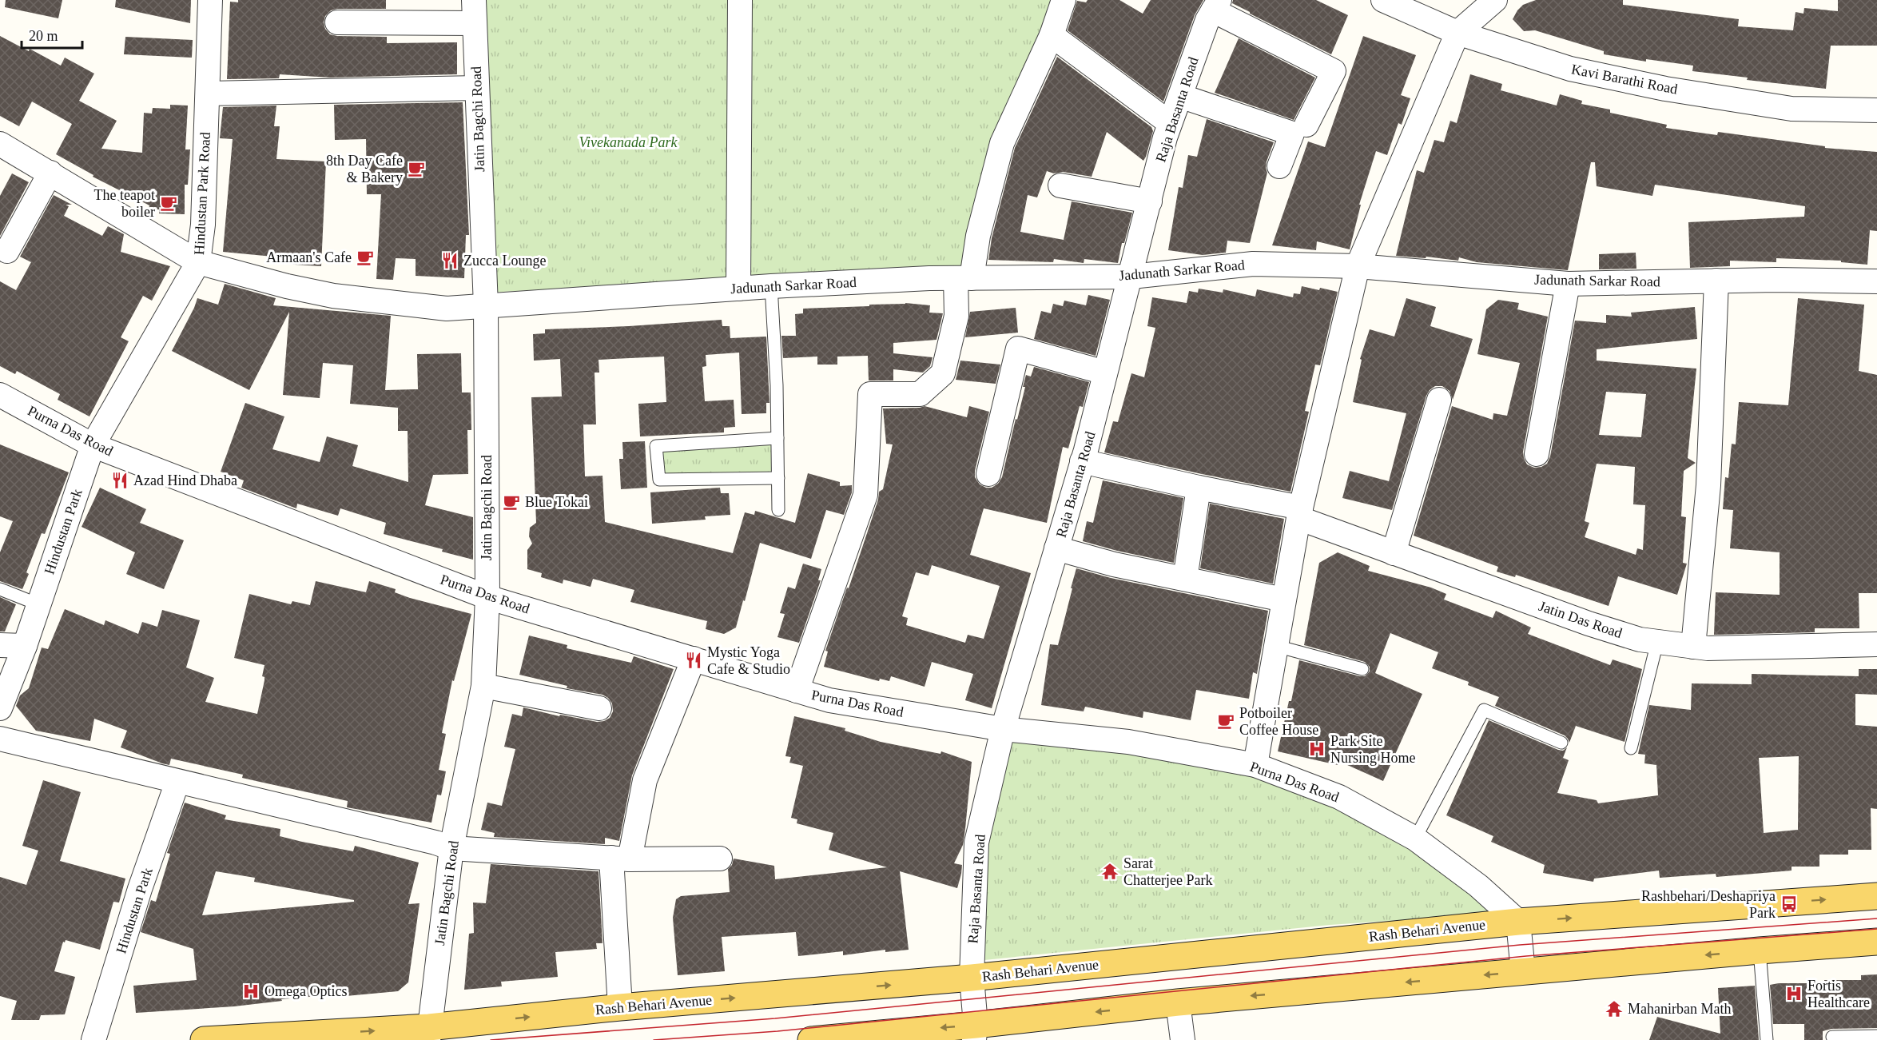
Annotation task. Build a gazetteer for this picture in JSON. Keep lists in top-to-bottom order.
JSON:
{
  "streets": {
    "main road": ["Rash Behari Avenue"],
    "street": [
      "Kavi Barathi Road",
      "Raja Basanta Road",
      "Jatin Bagchi Road",
      "Hindustan Park Road",
      "Jadunath Sarkar Road",
      "Purna Das Road",
      "Hindustan Park",
      "Jatin Das Road"
    ]
  },
  "crossings": [
    ["Raja Basanta Road", "Jadunath Sarkar Road"],
    ["Raja Basanta Road", "Purna Das Road"],
    ["Raja Basanta Road", "Jatin Das Road"],
    ["Raja Basanta Road", "Rash Behari Avenue"],
    ["Jatin Bagchi Road", "Jadunath Sarkar Road"],
    ["Jatin Bagchi Road", "Purna Das Road"],
    ["Jatin Bagchi Road", "Rash Behari Avenue"],
    ["Hindustan Park Road", "Jadunath Sarkar Road"],
    ["Hindustan Park Road", "Purna Das Road"],
    ["Hindustan Park Road", "Hindustan Park"],
    ["Purna Das Road", "Hindustan Park"],
    ["Purna Das Road", "Rash Behari Avenue"]
  ],
  "parks": ["Vivekanada Park"],
  "places": {
    "cafe": [
      "8th Day Cafe & Bakery",
      "The teapot boiler",
      "Armaan's Cafe",
      "Blue Tokai",
      "Potboiler Coffee House"
    ],
    "restaurant": ["Zucca Lounge", "Azad Hind Dhaba", "Mystic Yoga Cafe & Studio"],
    "hospital": ["Park Site Nursing Home", "Omega Optics", "Fortis Healthcare"],
    "temple": ["Sarat Chatterjee Park", "Mahanirban Math"],
    "bus stop": ["Rashbehari/Deshapriya Park"]
  },
  "scale_bar": "20 m"
}
